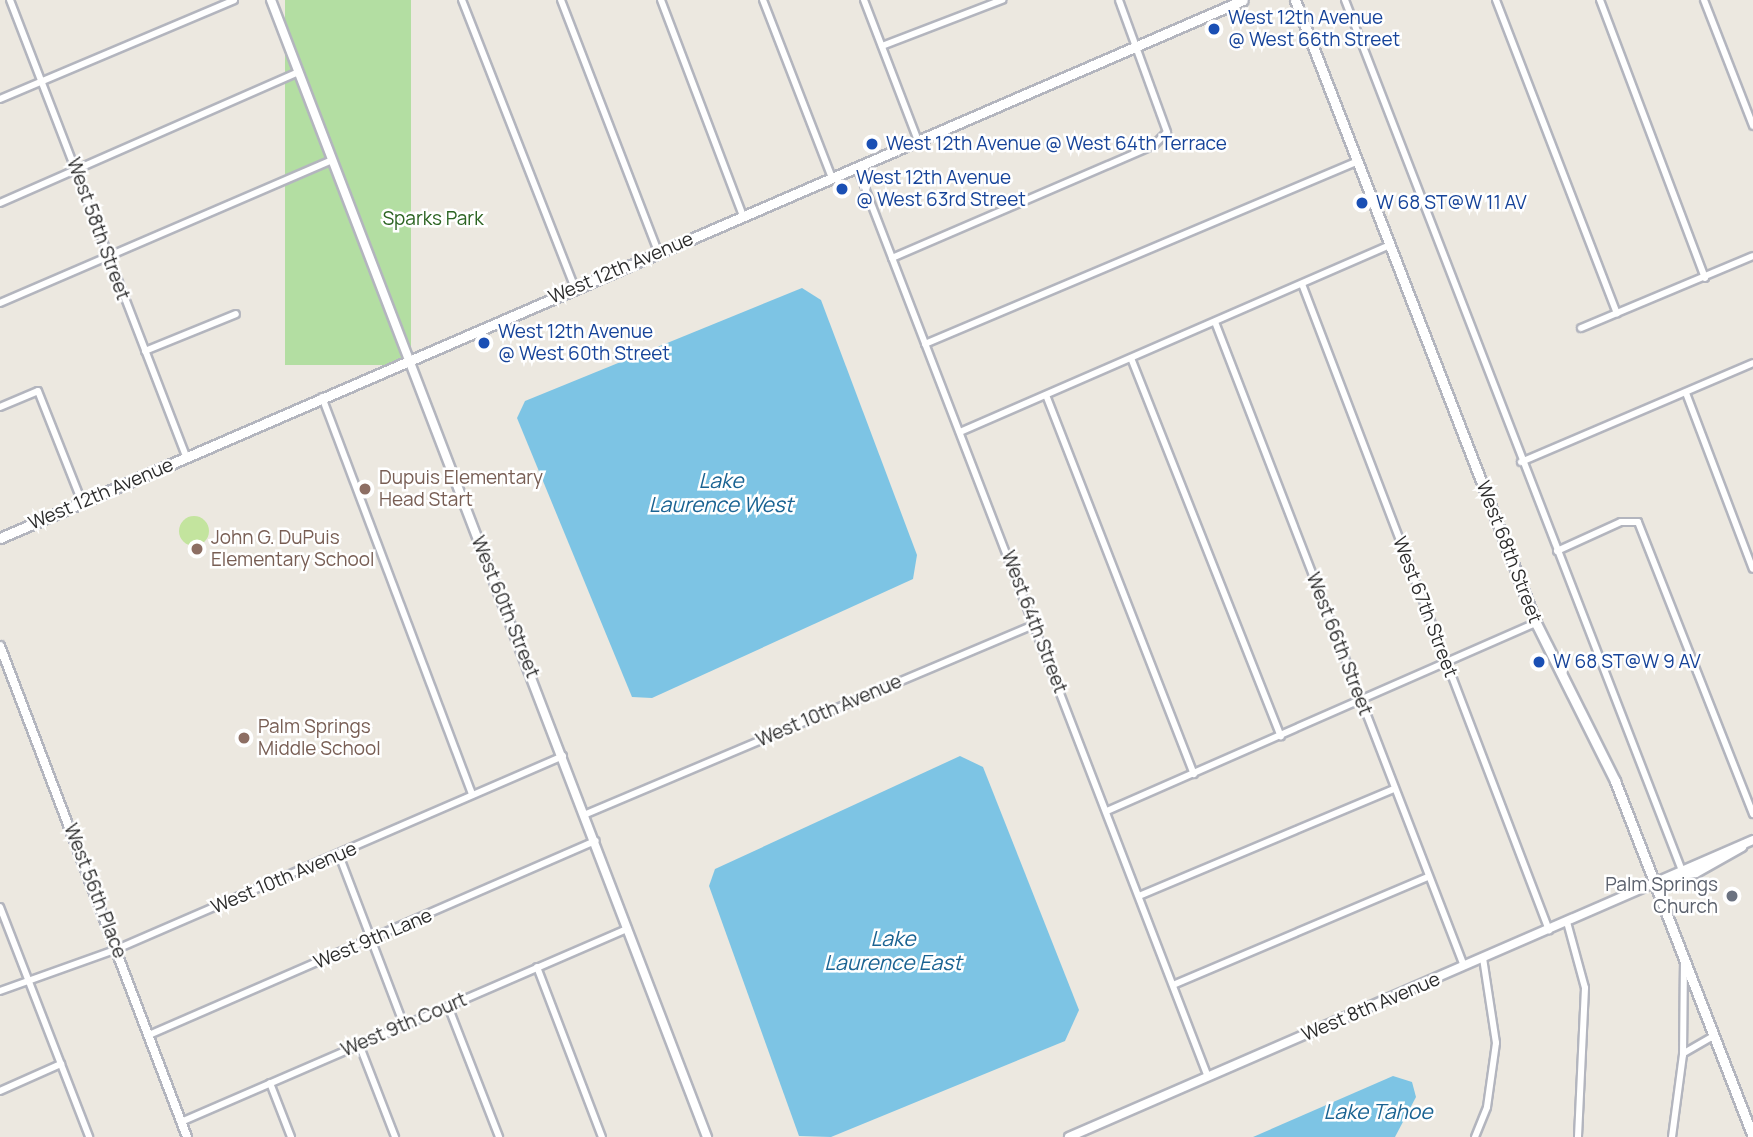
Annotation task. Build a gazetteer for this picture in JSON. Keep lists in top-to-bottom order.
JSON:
{
  "streets": {
    "main road": ["West 12th Avenue", "West 68th Street"],
    "street": [
      "West 58th Street",
      "West 60th Street",
      "West 67th Street",
      "West 64th Street",
      "West 66th Street",
      "West 10th Avenue",
      "West 56th Place",
      "West 9th Lane",
      "West 8th Avenue",
      "West 9th Court"
    ]
  },
  "crossings": [
    ["West 58th Street", "West 12th Avenue"],
    ["West 12th Avenue", "West 60th Street"],
    ["West 12th Avenue", "West 64th Street"],
    ["West 68th Street", "West 8th Avenue"],
    ["West 60th Street", "West 10th Avenue"],
    ["West 60th Street", "West 9th Lane"],
    ["West 60th Street", "West 9th Court"],
    ["West 67th Street", "West 8th Avenue"],
    ["West 64th Street", "West 10th Avenue"],
    ["West 64th Street", "West 8th Avenue"],
    ["West 66th Street", "West 8th Avenue"],
    ["West 10th Avenue", "West 56th Place"],
    ["West 56th Place", "West 9th Lane"],
    ["West 56th Place", "West 9th Court"]
  ],
  "water": ["Lake Laurence West", "Lake Laurence East", "Lake Tahoe"],
  "parks": ["Sparks Park"],
  "places": [
    "West 12th Avenue @ West 66th Street",
    "West 12th Avenue @ West 64th Terrace",
    "West 12th Avenue @ West 63rd Street",
    "W 68 ST@W 11 AV",
    "West 12th Avenue @ West 60th Street",
    "Dupuis Elementary Head Start",
    "John G. DuPuis Elementary School",
    "W 68 ST@W 9 AV",
    "Palm Springs Middle School",
    "Palm Springs Church"
  ]
}
